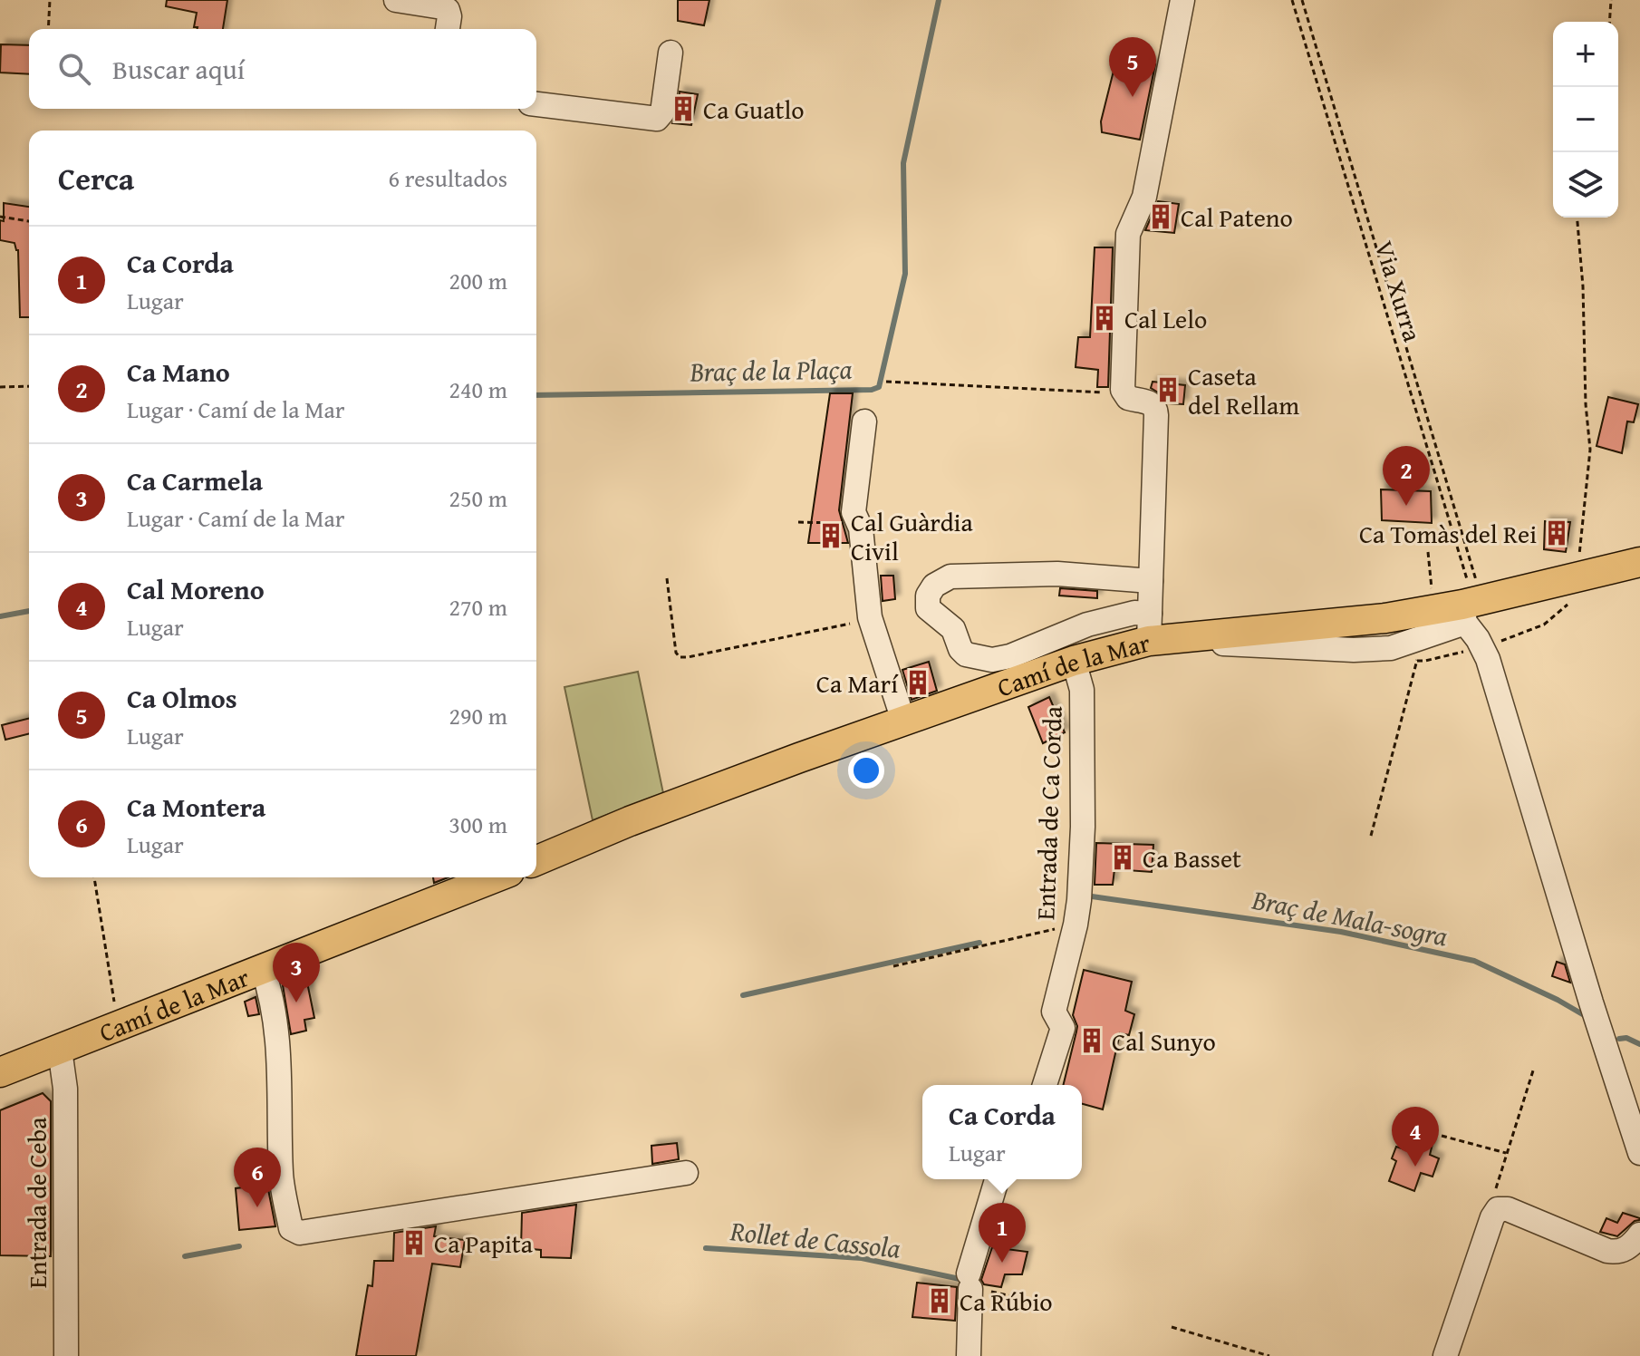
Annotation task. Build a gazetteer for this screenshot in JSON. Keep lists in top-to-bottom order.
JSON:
{
  "streets": {
    "main road": ["Camí de la Mar"],
    "street": ["Entrada de Ca Corda", "Entrada de Ceba"],
    "path": ["Via Xurra"]
  },
  "crossings": [
    ["Via Xurra", "Camí de la Mar"],
    ["Camí de la Mar", "Entrada de Ca Corda"],
    ["Camí de la Mar", "Entrada de Ceba"]
  ],
  "water": ["Braç de la Plaça", "Braç de Mala-sogra", "Rollet de Cassola"],
  "places": {
    "building": [
      "Ca Guatlo",
      "Cal Pateno",
      "Cal Lelo",
      "Caseta del Rellam",
      "Ca Tomàs del Rei",
      "Cal Guàrdia Civil",
      "Ca Marí",
      "Ca Basset",
      "Cal Sunyo",
      "Ca Papita",
      "Ca Rúbio"
    ]
  },
  "page": {
    "map_buttons": ["+", "−"],
    "search": "Buscar aquí",
    "pins": [
      "5",
      "2",
      "3",
      "4",
      "6",
      "1"
    ],
    "heading": ["Cerca", "6 resultados"],
    "list": [
      {
        "mark": "1",
        "name": "Ca Corda",
        "note": "Lugar",
        "value": "200 m"
      },
      {
        "mark": "2",
        "name": "Ca Mano",
        "note": "Lugar · Camí de la Mar",
        "value": "240 m"
      },
      {
        "mark": "3",
        "name": "Ca Carmela",
        "note": "Lugar · Camí de la Mar",
        "value": "250 m"
      },
      {
        "mark": "4",
        "name": "Cal Moreno",
        "note": "Lugar",
        "value": "270 m"
      },
      {
        "mark": "5",
        "name": "Ca Olmos",
        "note": "Lugar",
        "value": "290 m"
      },
      {
        "mark": "6",
        "name": "Ca Montera",
        "note": "Lugar",
        "value": "300 m"
      }
    ],
    "popup": ["Ca Corda", "Lugar"]
  }
}
